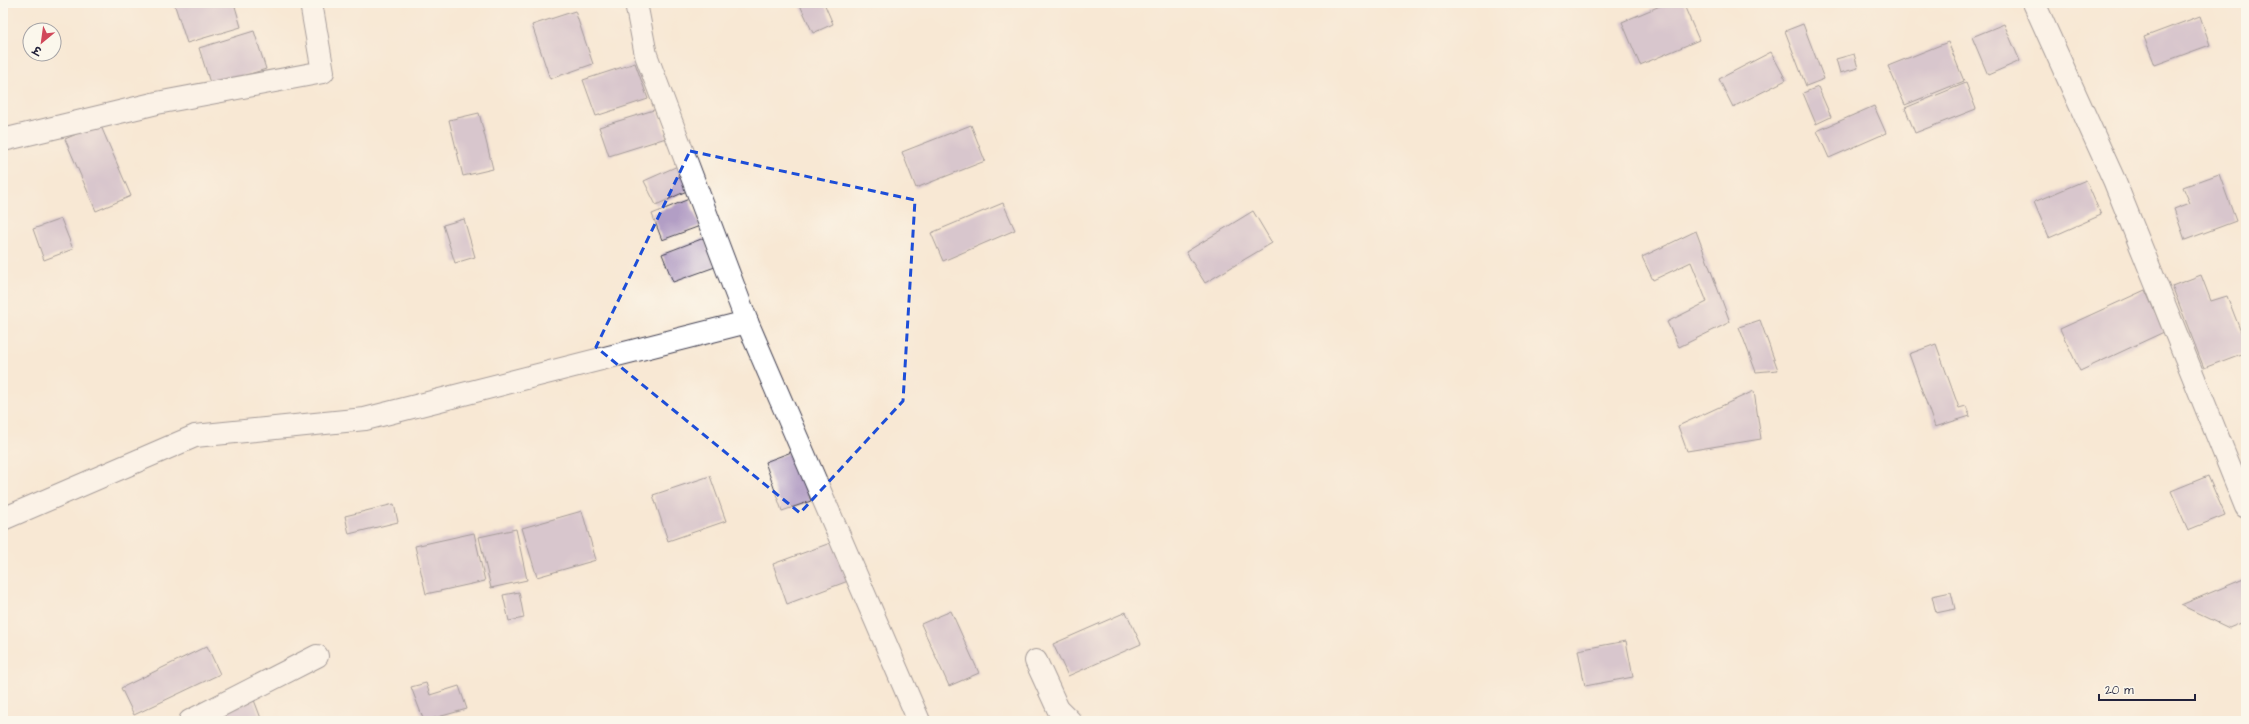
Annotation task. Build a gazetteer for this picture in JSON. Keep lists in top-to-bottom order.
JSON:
{
  "scale_bar": "20 m",
  "north": "bottom left"
}
